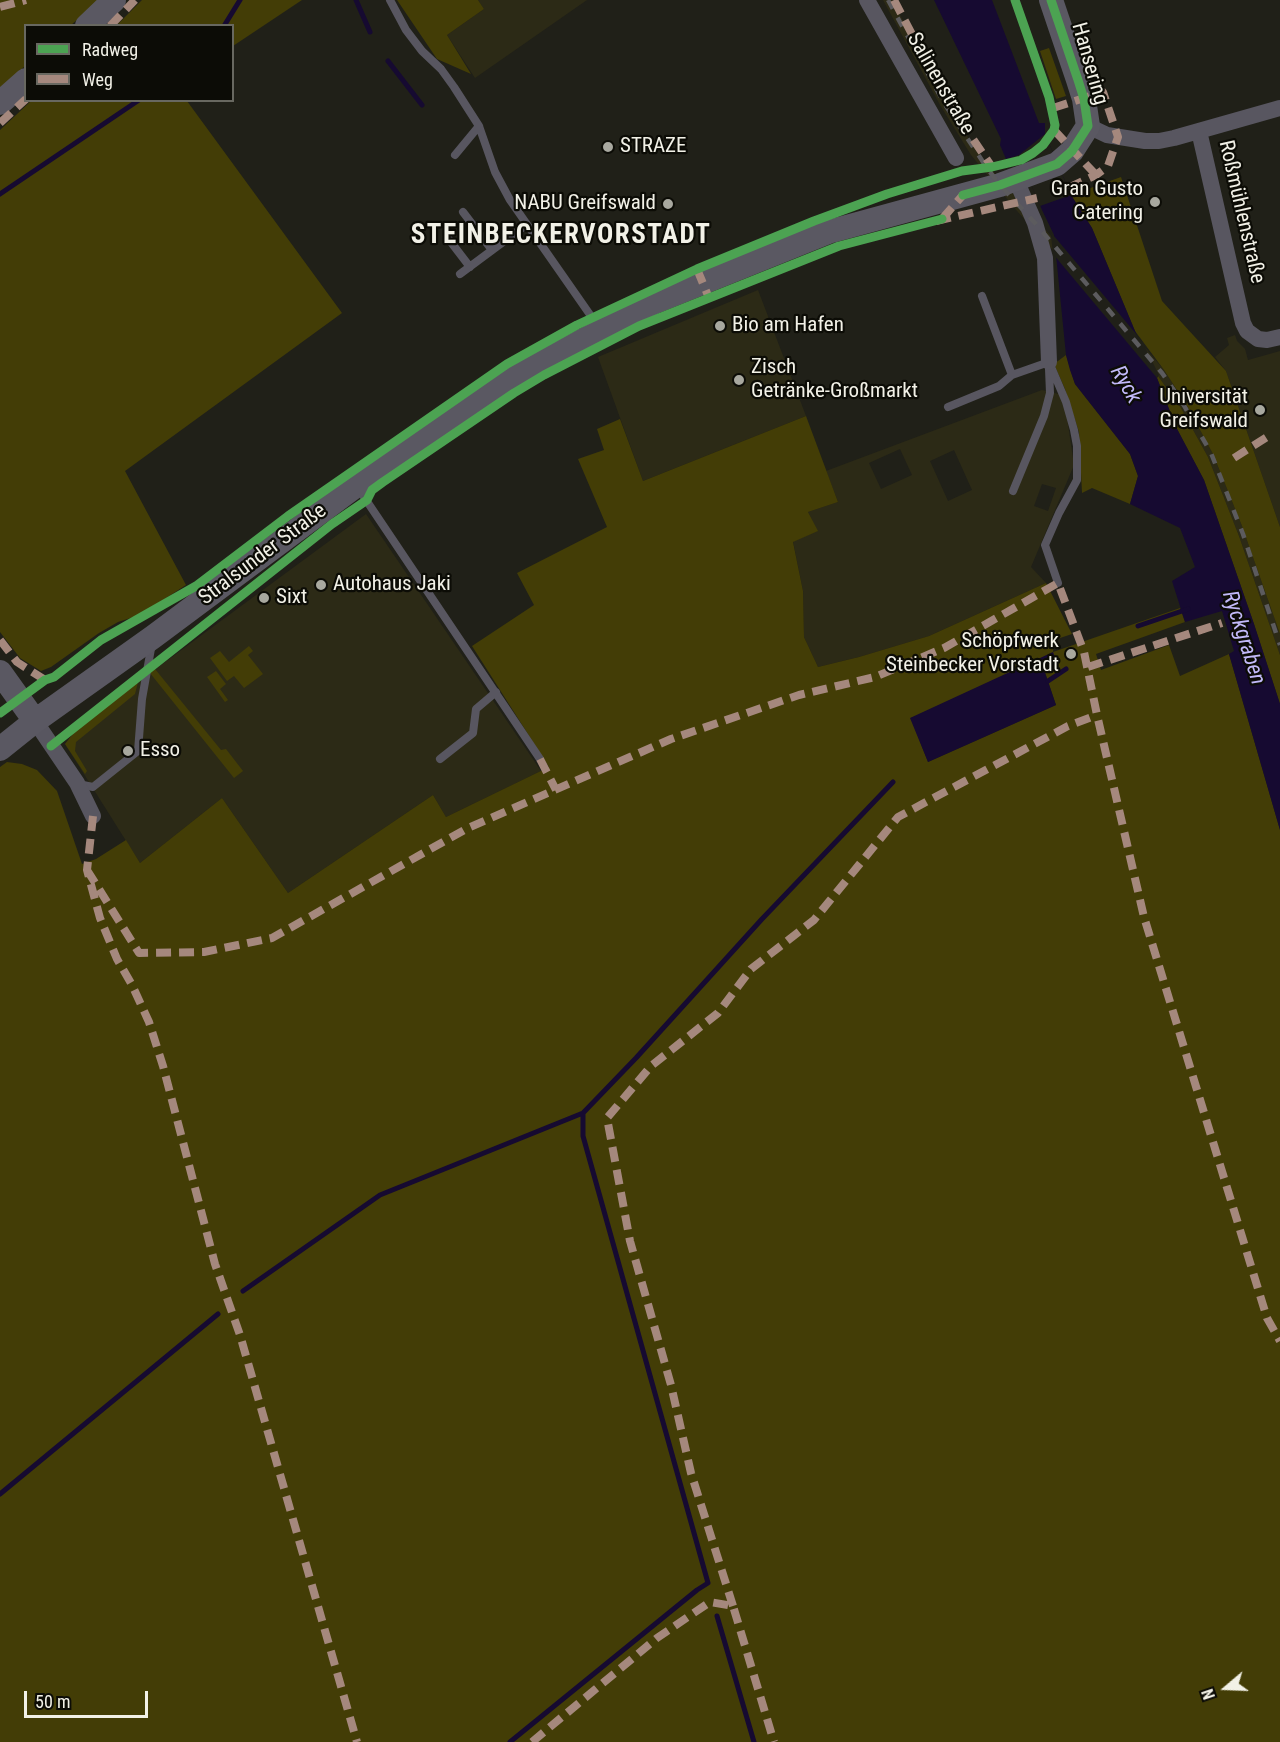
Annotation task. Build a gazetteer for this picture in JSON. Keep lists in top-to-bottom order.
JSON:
{
  "streets": {
    "main road": ["Hansering", "Stralsunder Straße"],
    "street": ["Salinenstraße", "Roßmühlenstraße"]
  },
  "crossings": [
    ["Hansering", "Stralsunder Straße"]
  ],
  "districts": ["STEINBECKERVORSTADT"],
  "water": ["Ryck", "Ryckgraben"],
  "places": [
    "STRAZE",
    "Gran Gusto Catering",
    "NABU Greifswald",
    "Bio am Hafen",
    "Zisch Getränke-Großmarkt",
    "Universität Greifswald",
    "Autohaus Jaki",
    "Sixt",
    "Schöpfwerk Steinbecker Vorstadt",
    "Esso"
  ],
  "legend": ["Radweg", "Weg"],
  "scale_bar": "50 m",
  "north": "left"
}
